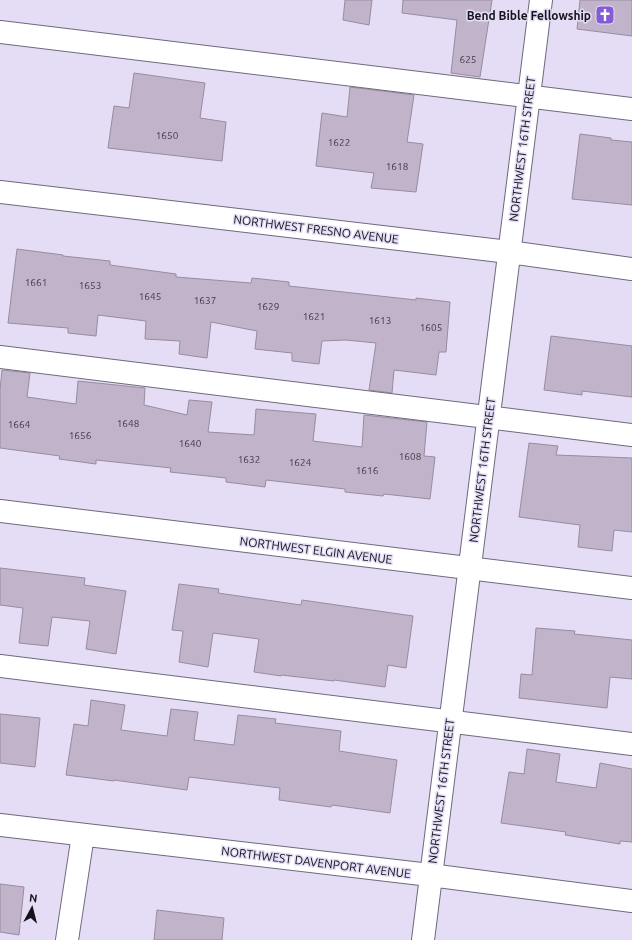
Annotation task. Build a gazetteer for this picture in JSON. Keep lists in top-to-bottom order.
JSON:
{
  "streets": {
    "street": [
      "NORTHWEST 16TH STREET",
      "NORTHWEST FRESNO AVENUE",
      "NORTHWEST ELGIN AVENUE",
      "NORTHWEST DAVENPORT AVENUE"
    ]
  },
  "crossings": [
    ["NORTHWEST 16TH STREET", "NORTHWEST FRESNO AVENUE"],
    ["NORTHWEST 16TH STREET", "NORTHWEST ELGIN AVENUE"],
    ["NORTHWEST 16TH STREET", "NORTHWEST DAVENPORT AVENUE"]
  ],
  "places": {
    "church": ["Bend Bible Fellowship"]
  },
  "house_numbers": [
    "625",
    "1650",
    "1622",
    "1618",
    "1661",
    "1653",
    "1645",
    "1637",
    "1629",
    "1621",
    "1613",
    "1605",
    "1648",
    "1664",
    "1656",
    "1640",
    "1608",
    "1632",
    "1624",
    "1616"
  ],
  "north": "top"
}
